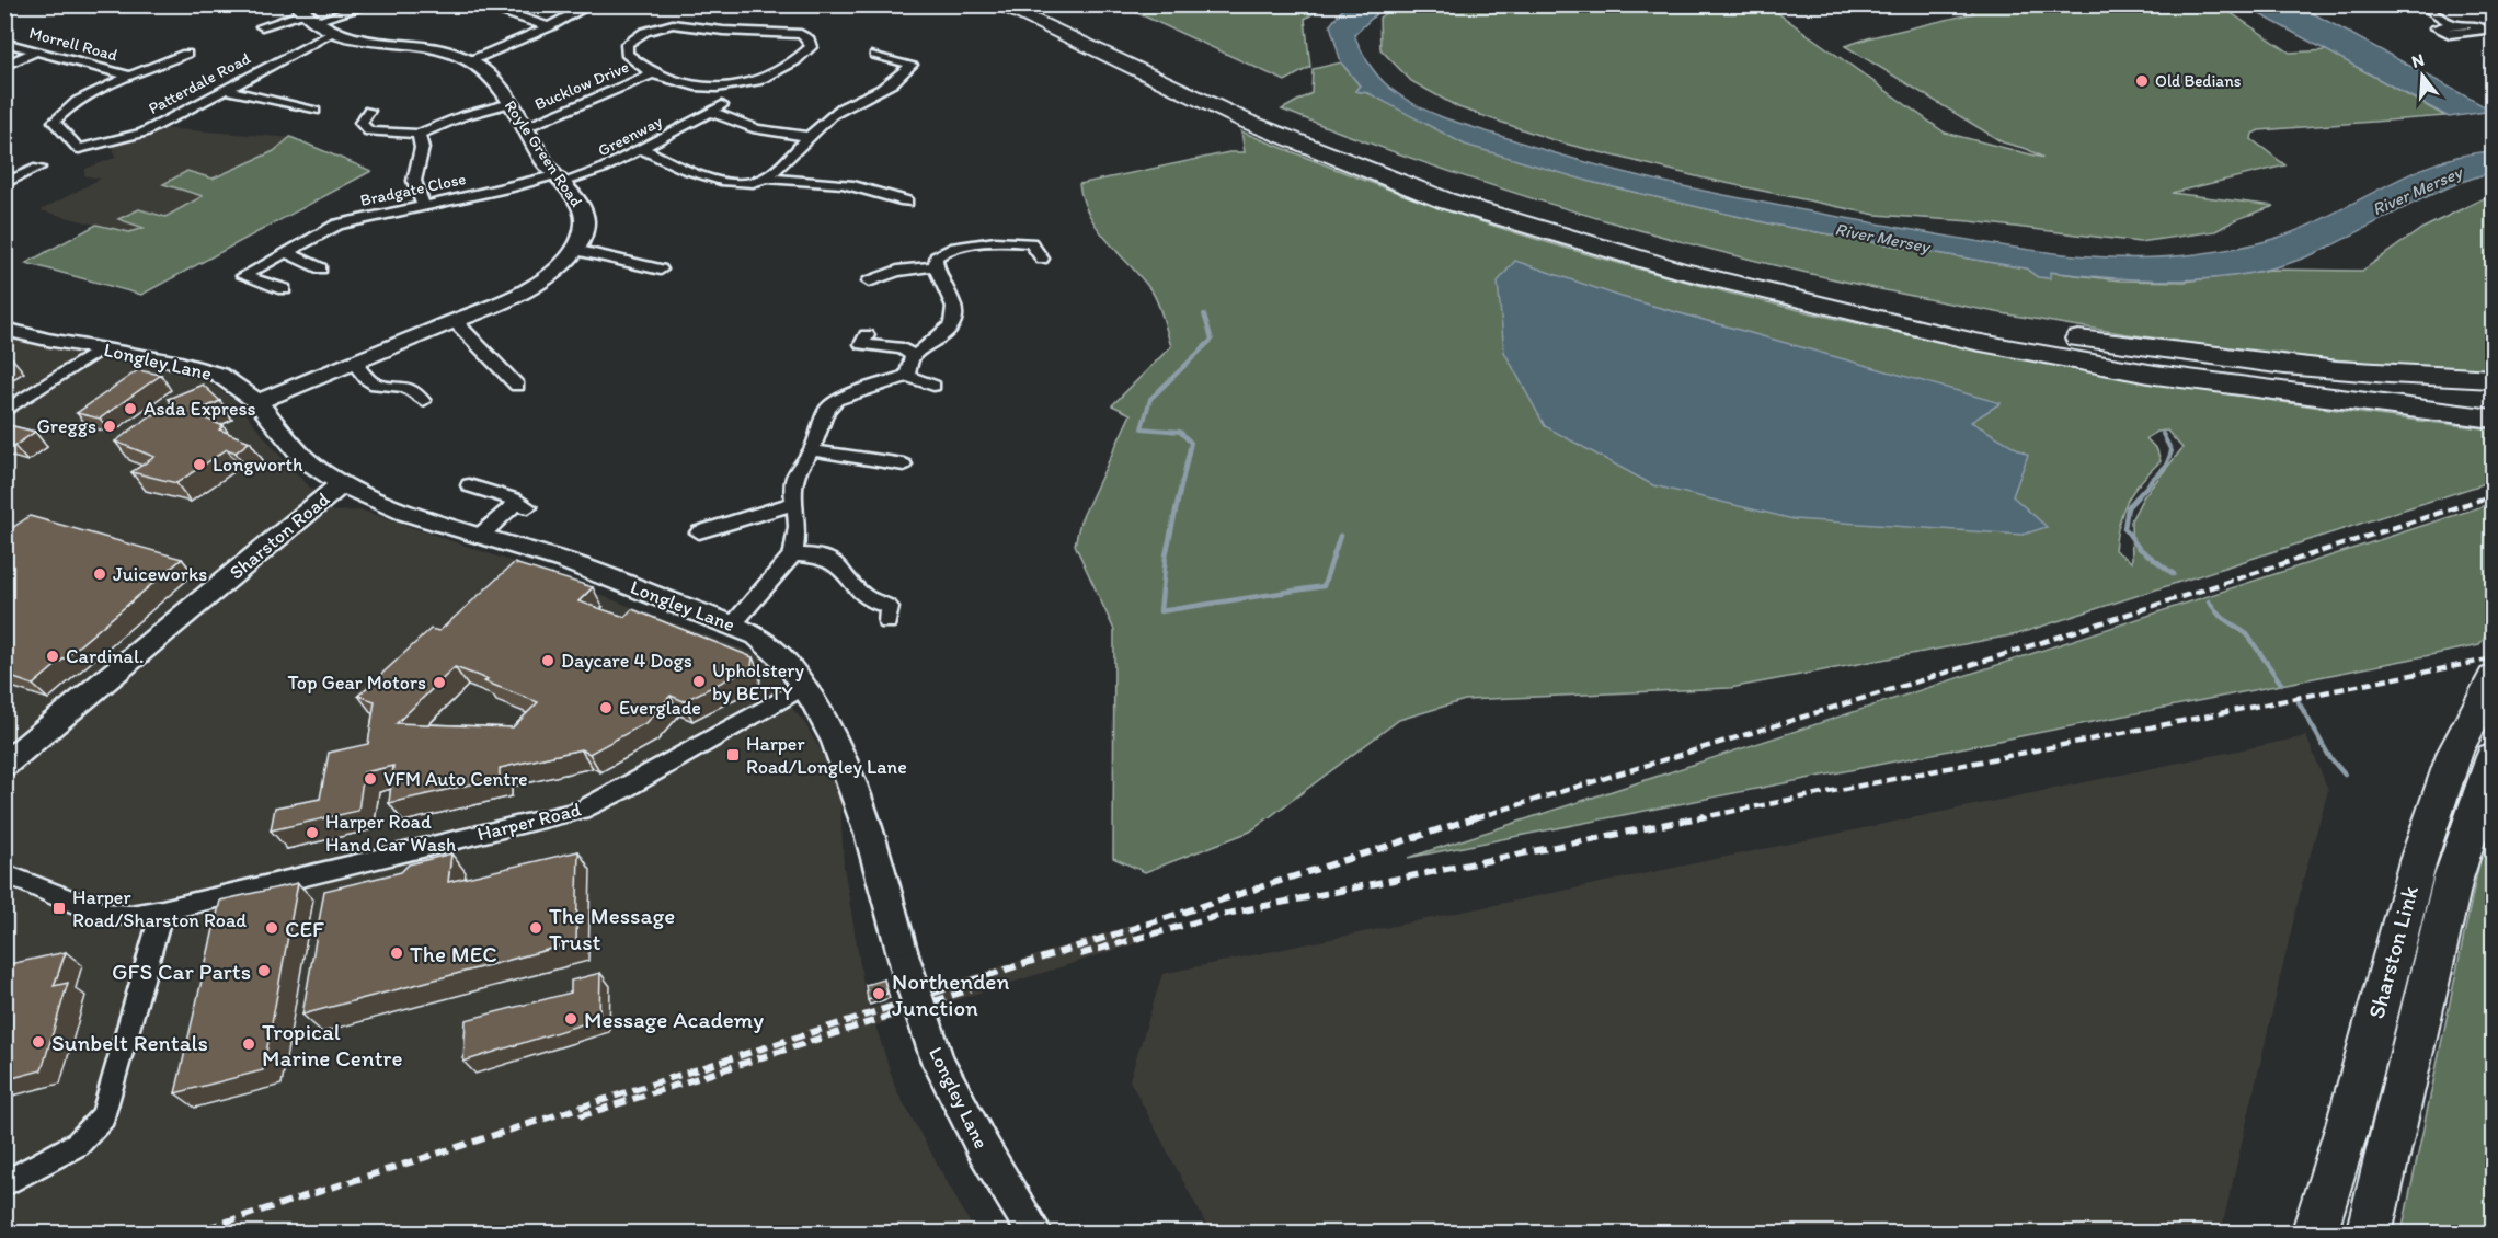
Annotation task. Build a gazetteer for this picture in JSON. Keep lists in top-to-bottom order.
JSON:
{
  "streets": {
    "highway": ["Sharston Link"],
    "main road": ["Royle Green Road", "Longley Lane", "Sharston Road"],
    "street": [
      "Morrell Road",
      "Patterdale Road",
      "Bucklow Drive",
      "Greenway",
      "Bradgate Close",
      "Harper Road"
    ]
  },
  "crossings": [
    ["Morrell Road", "Patterdale Road"],
    ["Patterdale Road", "Royle Green Road"],
    ["Bucklow Drive", "Royle Green Road"],
    ["Greenway", "Royle Green Road"],
    ["Greenway", "Bradgate Close"],
    ["Royle Green Road", "Bradgate Close"],
    ["Royle Green Road", "Longley Lane"],
    ["Longley Lane", "Sharston Road"],
    ["Longley Lane", "Harper Road"]
  ],
  "water": ["River Mersey"],
  "places": {
    "other": [
      "Old Bedians",
      "Asda Express",
      "Greggs",
      "Longworth",
      "Juiceworks",
      "Cardinal.",
      "Daycare 4 Dogs",
      "Upholstery by BETTY",
      "Top Gear Motors",
      "Everglade",
      "VFM Auto Centre",
      "Harper Road Hand Car Wash",
      "CEF",
      "The Message Trust",
      "The MEC",
      "GFS Car Parts",
      "Northenden Junction",
      "Message Academy",
      "Sunbelt Rentals",
      "Tropical Marine Centre"
    ],
    "transit": ["Harper Road/Longley Lane", "Harper Road/Sharston Road"]
  },
  "north": "top"
}
